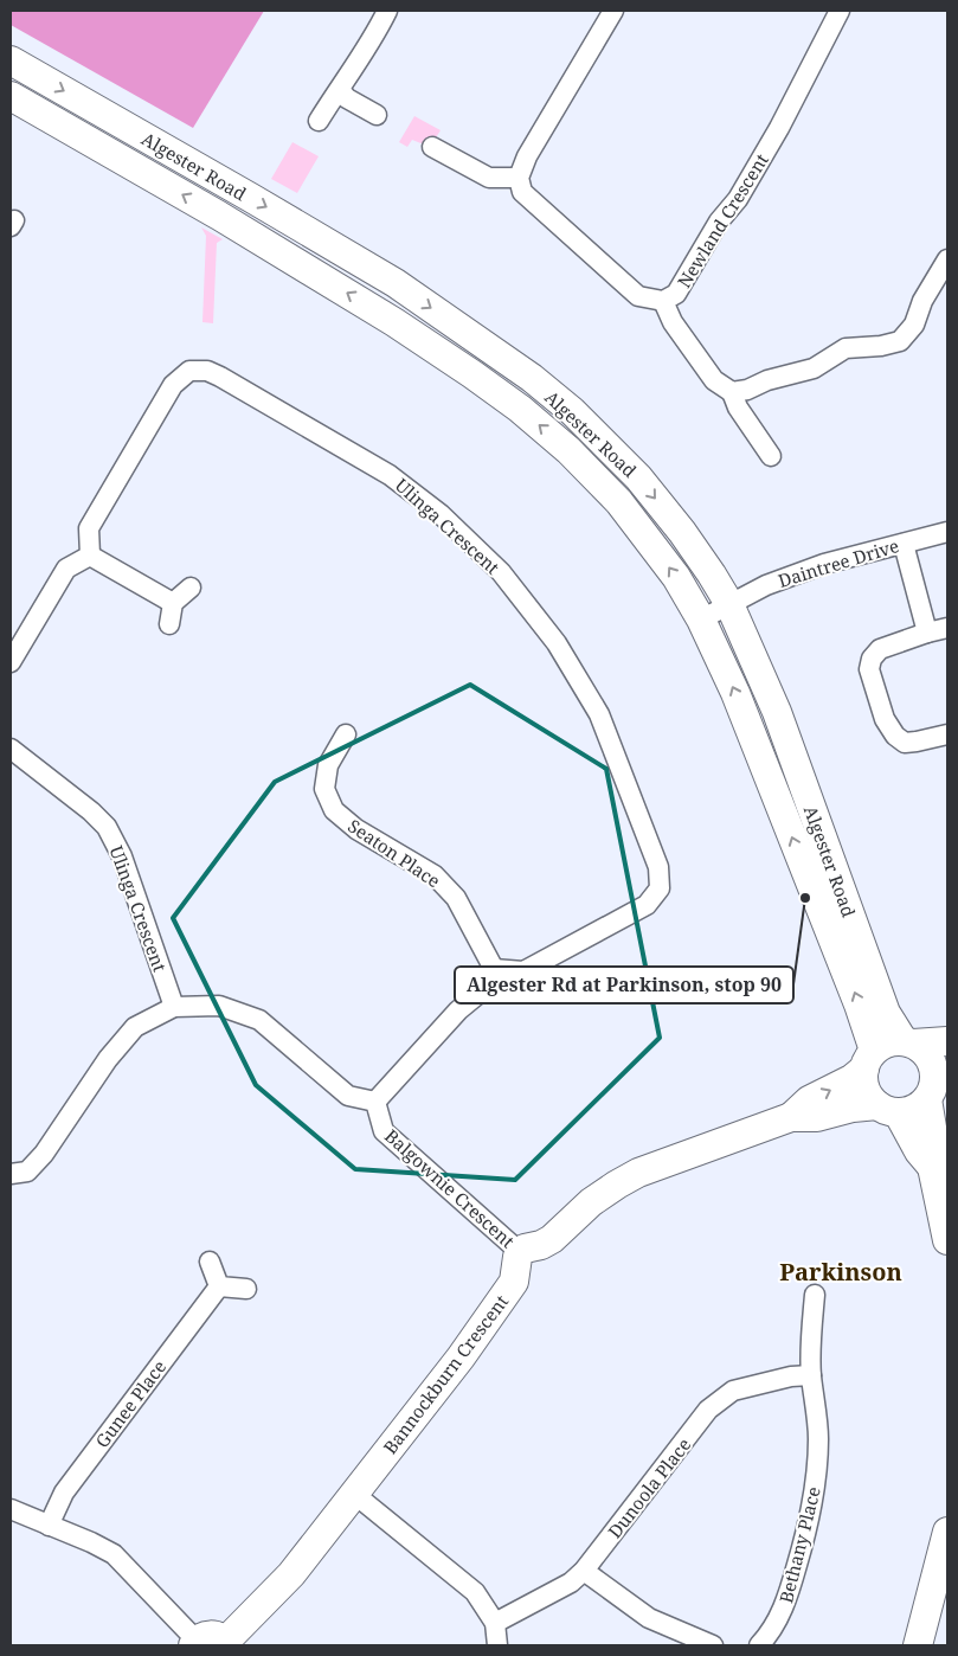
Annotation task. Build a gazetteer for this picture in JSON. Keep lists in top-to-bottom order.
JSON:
{
  "streets": {
    "main road": ["Algester Road", "Bannockburn Crescent"],
    "street": [
      "Newland Crescent",
      "Ulinga Crescent",
      "Daintree Drive",
      "Seaton Place",
      "Balgownie Crescent",
      "Gunee Place",
      "Dunoola Place",
      "Bethany Place"
    ]
  },
  "crossings": [
    ["Algester Road", "Daintree Drive"],
    ["Ulinga Crescent", "Seaton Place"],
    ["Balgownie Crescent", "Bannockburn Crescent"],
    ["Dunoola Place", "Bethany Place"]
  ],
  "districts": ["Parkinson"],
  "places": ["Algester Rd at Parkinson, stop 90"]
}
